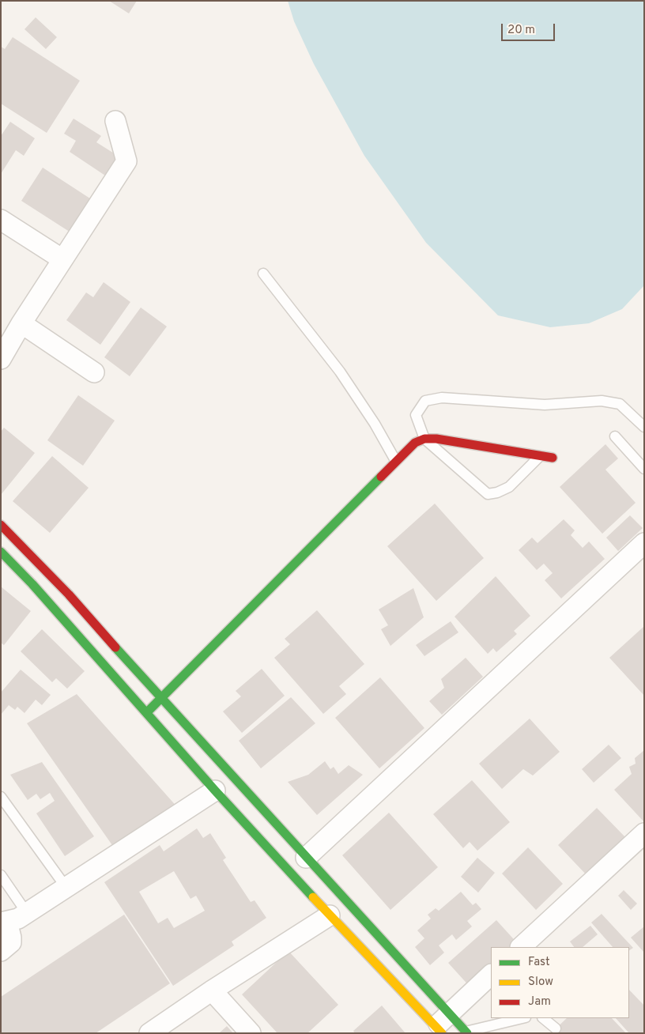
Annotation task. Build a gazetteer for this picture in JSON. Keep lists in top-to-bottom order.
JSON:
{
  "legend": ["Fast", "Slow", "Jam"],
  "scale_bar": "20 m"
}
